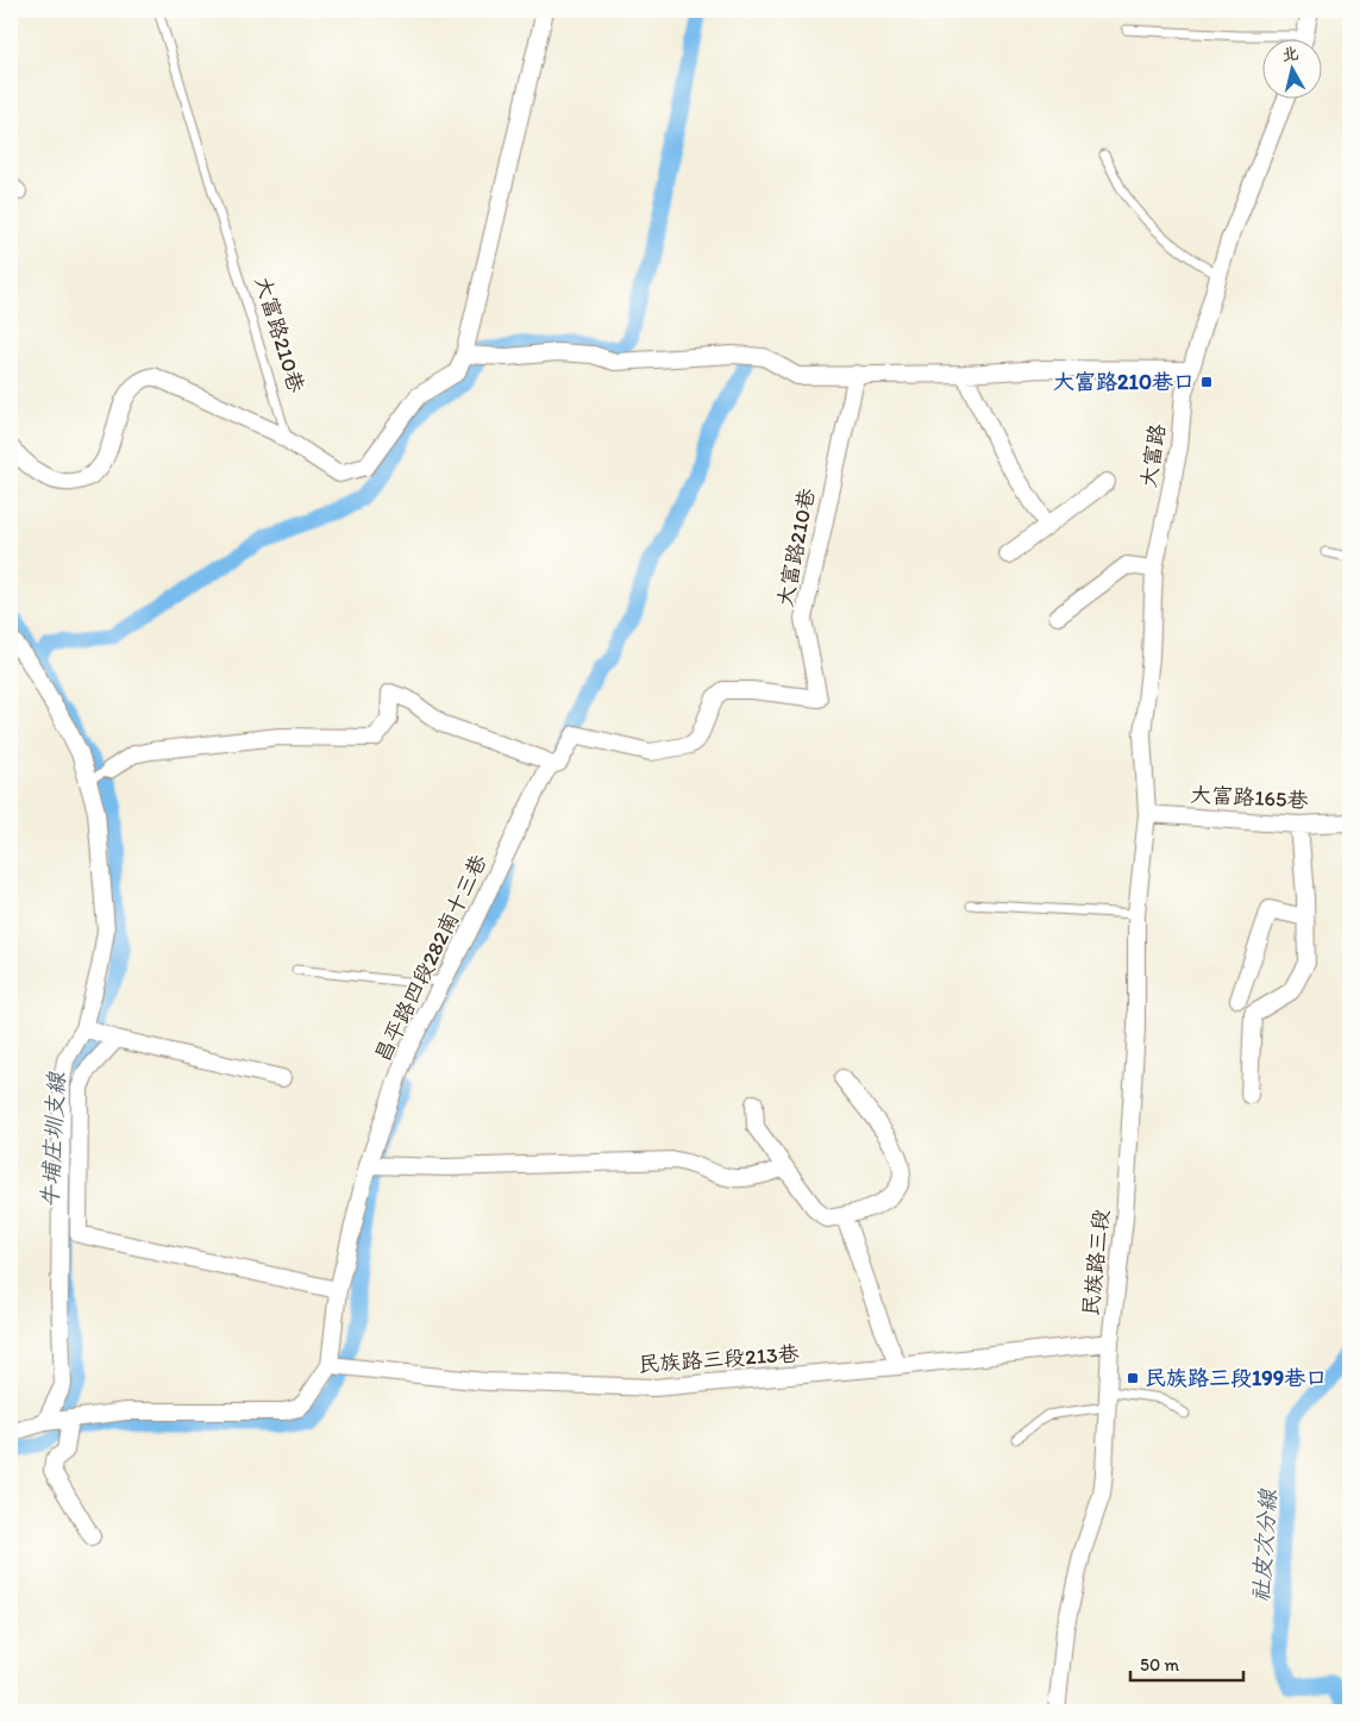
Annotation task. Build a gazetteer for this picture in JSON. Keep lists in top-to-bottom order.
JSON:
{
  "streets": {
    "street": [
      "大富路210巷",
      "大富路",
      "大富路165巷",
      "昌平路四段282南十三巷",
      "民族路三段",
      "民族路三段213巷"
    ]
  },
  "crossings": [
    ["大富路210巷", "昌平路四段282南十三巷"],
    ["大富路", "大富路165巷"],
    ["大富路", "民族路三段"],
    ["大富路165巷", "民族路三段"],
    ["昌平路四段282南十三巷", "民族路三段213巷"],
    ["民族路三段", "民族路三段213巷"]
  ],
  "water": ["牛埔庄圳支線", "社皮次分線"],
  "places": {
    "transit": ["大富路210巷口", "民族路三段199巷口"]
  },
  "scale_bar": "50 m",
  "north": "top"
}
